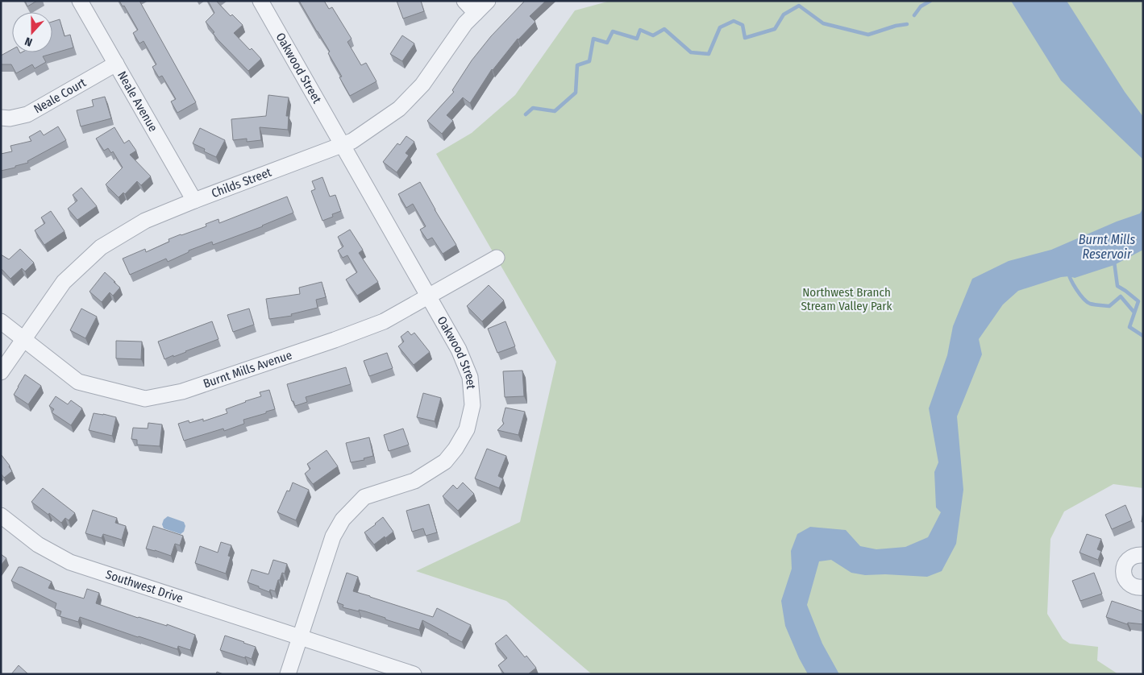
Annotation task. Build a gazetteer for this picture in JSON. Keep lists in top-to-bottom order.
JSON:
{
  "streets": {
    "street": [
      "Oakwood Street",
      "Neale Court",
      "Neale Avenue",
      "Childs Street",
      "Burnt Mills Avenue",
      "Southwest Drive"
    ]
  },
  "crossings": [
    ["Oakwood Street", "Childs Street"],
    ["Oakwood Street", "Burnt Mills Avenue"],
    ["Oakwood Street", "Southwest Drive"],
    ["Neale Court", "Neale Avenue"],
    ["Neale Avenue", "Childs Street"],
    ["Childs Street", "Burnt Mills Avenue"]
  ],
  "water": ["Burnt Mills Reservoir"],
  "parks": ["Northwest Branch Stream Valley Park"],
  "north": "bottom"
}
